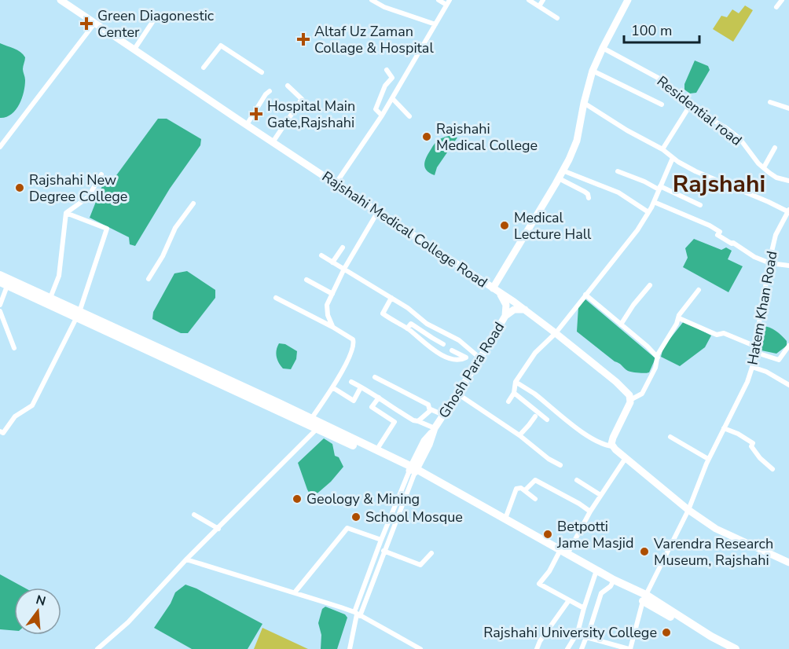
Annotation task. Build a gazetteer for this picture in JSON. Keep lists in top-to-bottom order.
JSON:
{
  "streets": {
    "main road": ["Rajshahi Medical College Road", "Ghosh Para Road"],
    "street": ["Residential road", "Hatem Khan Road"]
  },
  "crossings": [
    ["Rajshahi Medical College Road", "Ghosh Para Road"]
  ],
  "districts": ["Rajshahi"],
  "places": {
    "health": ["Green Diagonestic Center", "Altaf Uz Zaman Collage & Hospital", "Hospital Main Gate,Rajshahi"],
    "other": [
      "Rajshahi Medical College",
      "Rajshahi New Degree College",
      "Medical Lecture Hall",
      "Geology & Mining",
      "School Mosque",
      "Betpotti Jame Masjid",
      "Varendra Research Museum, Rajshahi",
      "Rajshahi University College"
    ]
  },
  "scale_bar": "100 m",
  "north": "top"
}
